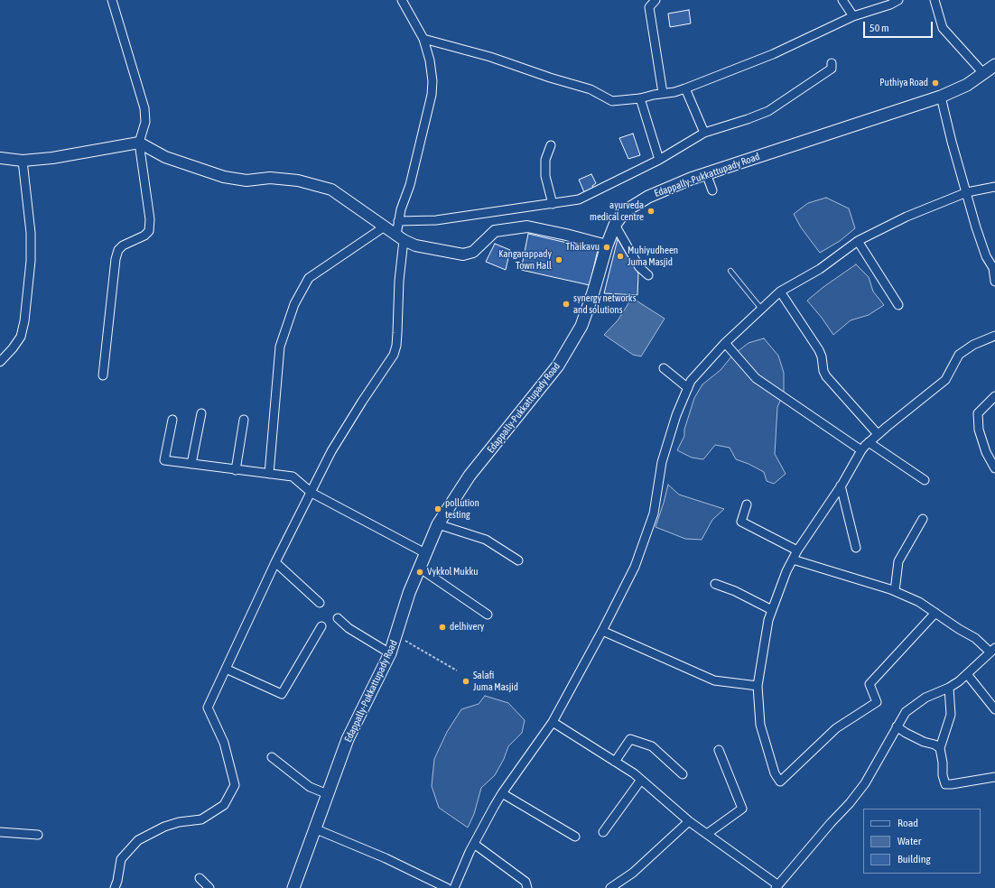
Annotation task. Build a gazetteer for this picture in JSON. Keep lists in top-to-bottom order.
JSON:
{
  "streets": {
    "main road": ["Edappally-Pukkattupady Road"]
  },
  "places": [
    "Puthiya Road",
    "ayurveda medical centre",
    "Thaikavu",
    "Muhiyudheen Juma Masjid",
    "Kangarappady Town Hall",
    "synergy networks and solutions",
    "pollution testing",
    "Vykkol Mukku",
    "delhivery",
    "Salafi Juma Masjid"
  ],
  "legend": ["Road", "Water", "Building"],
  "scale_bar": "50 m"
}
